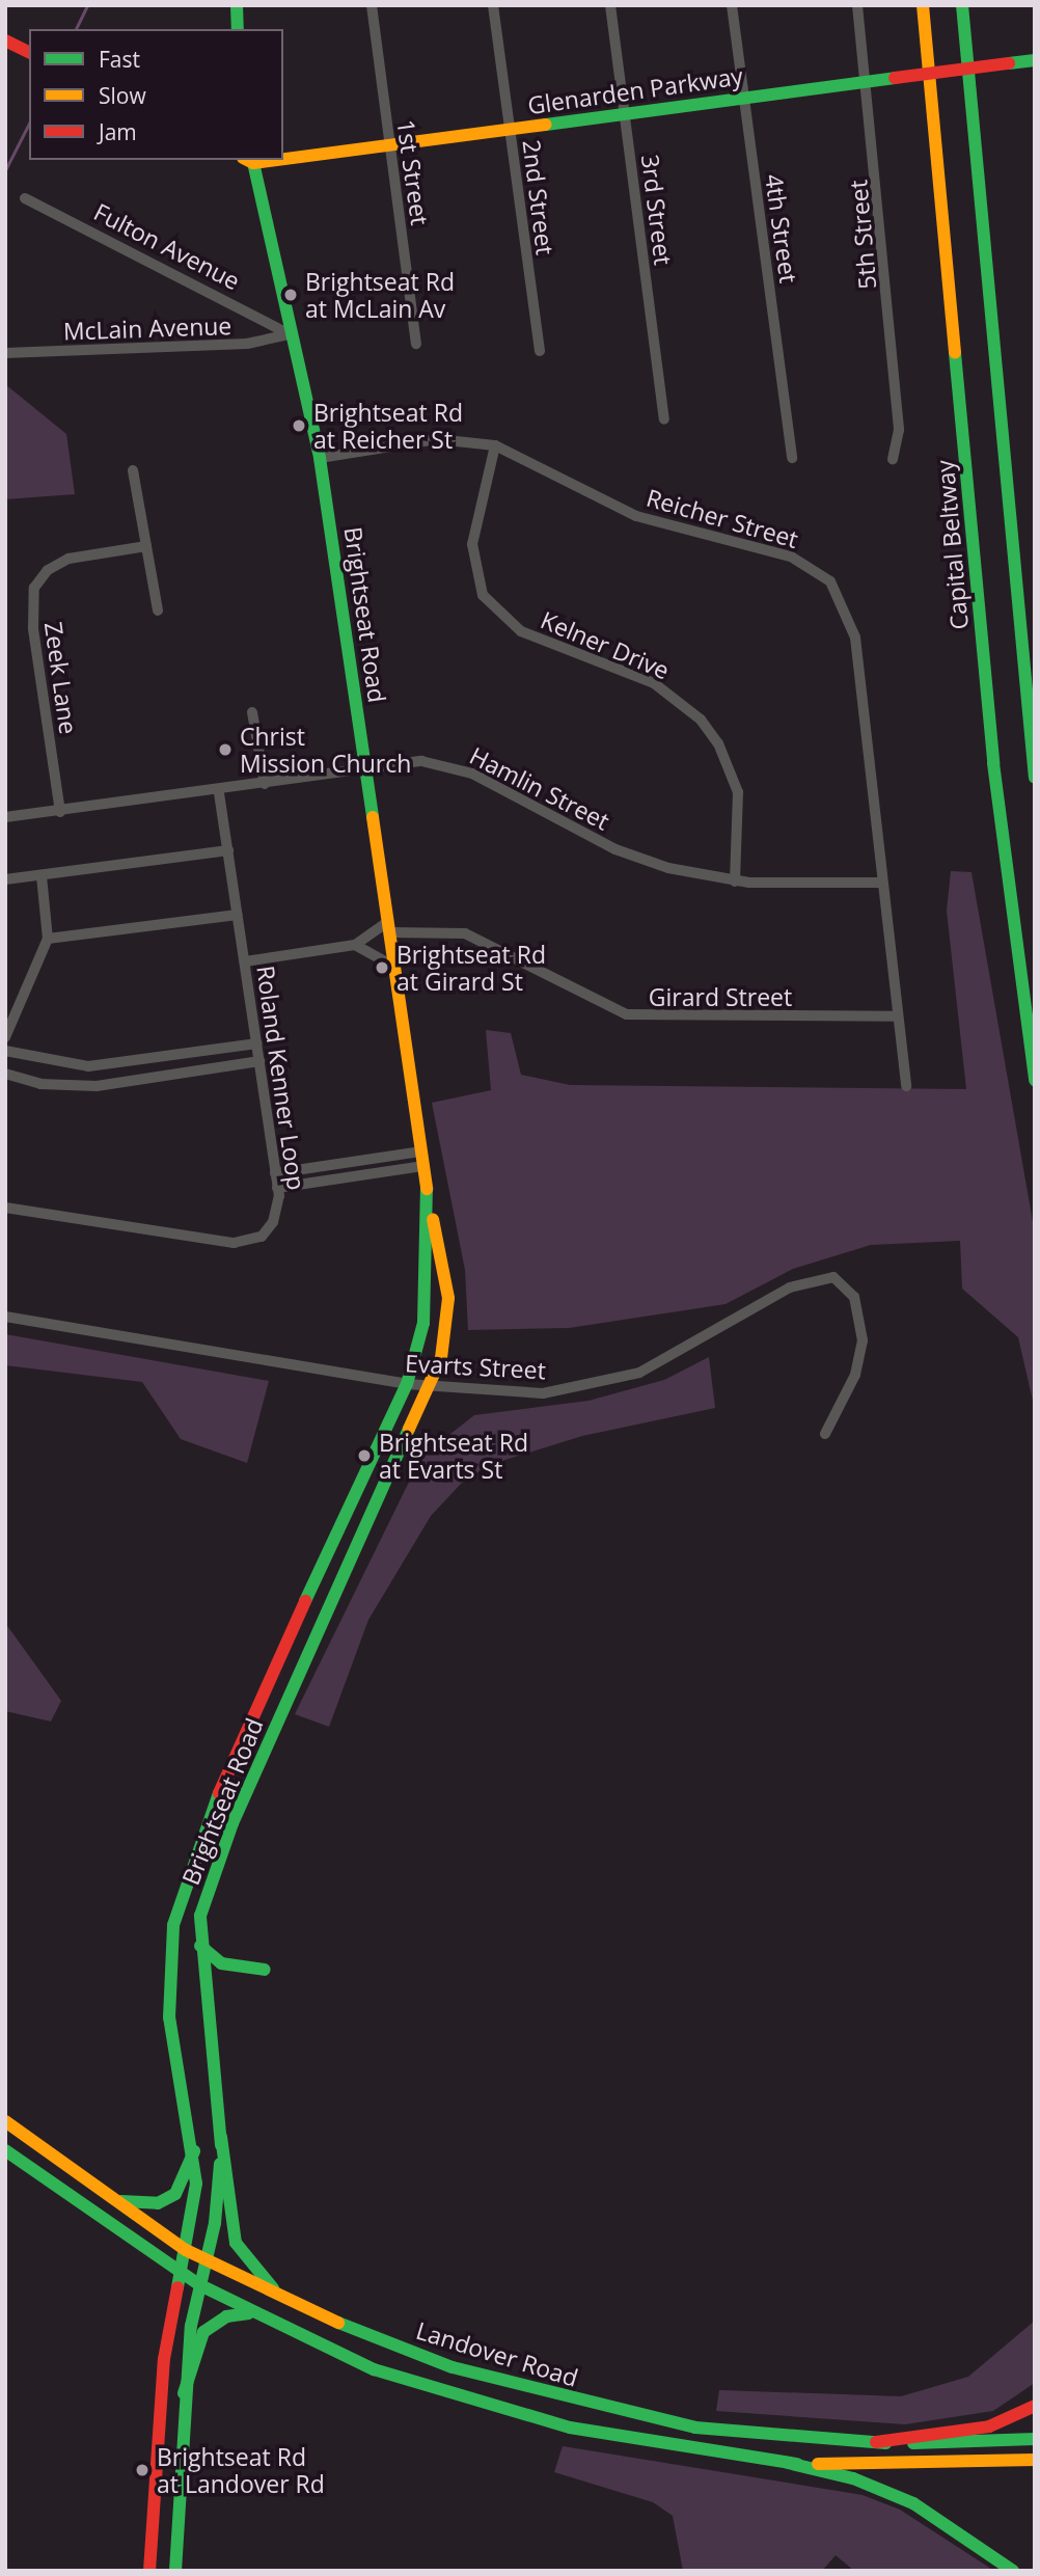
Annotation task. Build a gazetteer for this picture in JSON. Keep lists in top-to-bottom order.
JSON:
{
  "streets": {
    "main road": [
      "Glenarden Parkway",
      "Capital Beltway",
      "Brightseat Road",
      "Landover Road"
    ],
    "street": [
      "1st Street",
      "2nd Street",
      "3rd Street",
      "4th Street",
      "5th Street",
      "Fulton Avenue",
      "McLain Avenue",
      "Reicher Street",
      "Kelner Drive",
      "Zeek Lane",
      "Hamlin Street",
      "Girard Street",
      "Roland Kenner Loop",
      "Evarts Street"
    ]
  },
  "crossings": [
    ["Glenarden Parkway", "1st Street"],
    ["Glenarden Parkway", "2nd Street"],
    ["Glenarden Parkway", "3rd Street"],
    ["Glenarden Parkway", "4th Street"],
    ["Glenarden Parkway", "5th Street"],
    ["Fulton Avenue", "McLain Avenue"],
    ["Fulton Avenue", "Brightseat Road"],
    ["McLain Avenue", "Brightseat Road"],
    ["Reicher Street", "Brightseat Road"],
    ["Reicher Street", "Kelner Drive"],
    ["Reicher Street", "Hamlin Street"],
    ["Reicher Street", "Girard Street"],
    ["Brightseat Road", "Hamlin Street"],
    ["Brightseat Road", "Girard Street"],
    ["Brightseat Road", "Evarts Street"],
    ["Brightseat Road", "Landover Road"],
    ["Kelner Drive", "Hamlin Street"],
    ["Zeek Lane", "Hamlin Street"],
    ["Hamlin Street", "Roland Kenner Loop"]
  ],
  "places": [
    "Brightseat Rd at McLain Av",
    "Brightseat Rd at Reicher St",
    "Christ Mission Church",
    "Brightseat Rd at Girard St",
    "Brightseat Rd at Evarts St",
    "Brightseat Rd at Landover Rd"
  ],
  "legend": ["Fast", "Slow", "Jam"]
}
